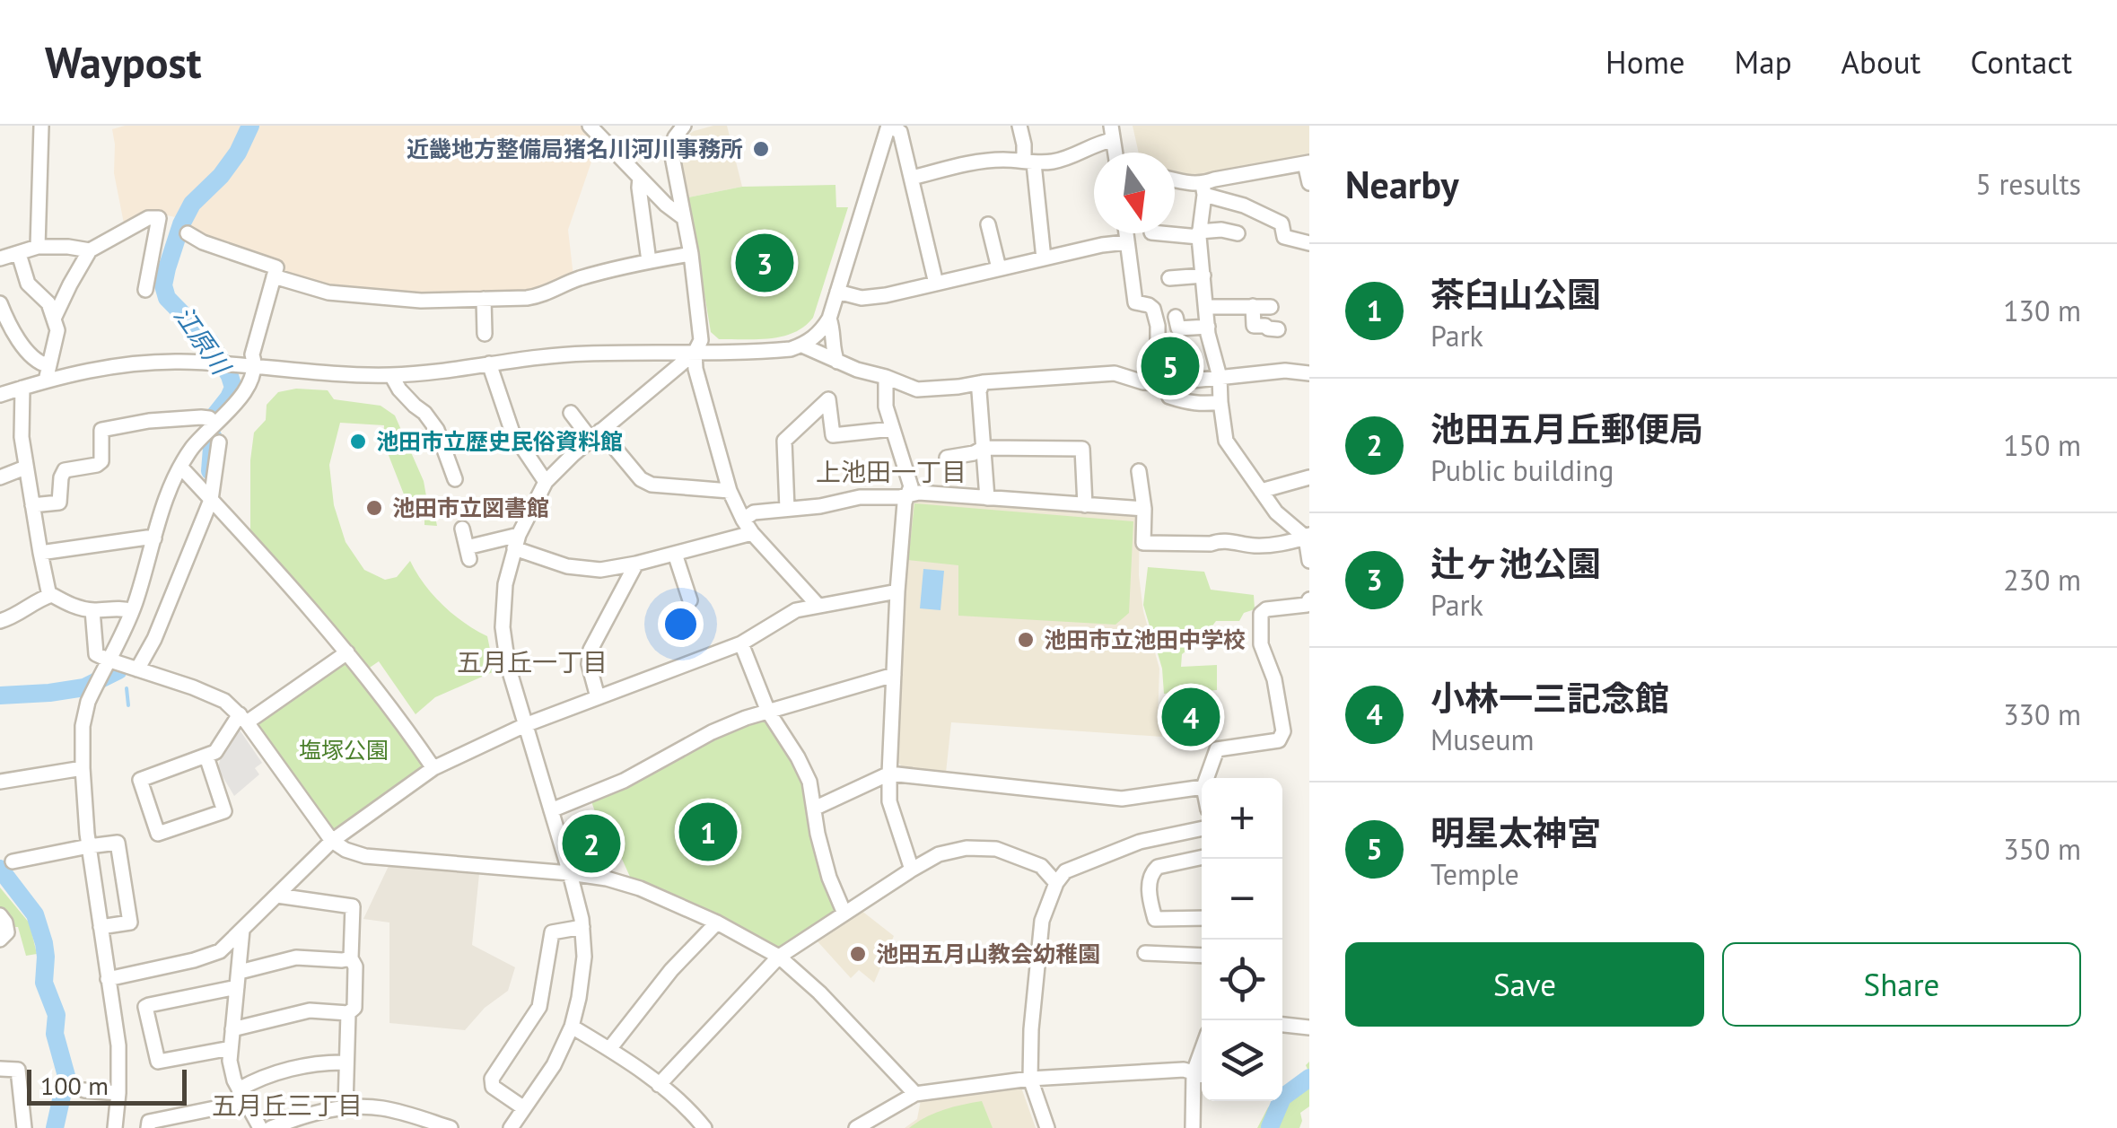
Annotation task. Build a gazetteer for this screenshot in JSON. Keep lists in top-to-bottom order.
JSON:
{
  "districts": ["上池田一丁目", "五月丘一丁目", "五月丘三丁目"],
  "water": ["江原川"],
  "parks": ["塩塚公園"],
  "places": [
    "近畿地方整備局猪名川河川事務所",
    "池田市立歴史民俗資料館",
    "池田市立図書館",
    "池田市立池田中学校",
    "池田五月山教会幼稚園"
  ],
  "scale_bar": "100 m",
  "north": "bottom",
  "page": {
    "header": "Waypost",
    "nav": [
      "Home",
      "Map",
      "About",
      "Contact"
    ],
    "heading": ["Nearby", "5 results"],
    "pins": [
      "3",
      "5",
      "4",
      "1",
      "2"
    ],
    "list": [
      {
        "mark": "1",
        "name": "茶臼山公園",
        "note": "Park",
        "value": "130 m"
      },
      {
        "mark": "2",
        "name": "池田五月丘郵便局",
        "note": "Public building",
        "value": "150 m"
      },
      {
        "mark": "3",
        "name": "辻ヶ池公園",
        "note": "Park",
        "value": "230 m"
      },
      {
        "mark": "4",
        "name": "小林一三記念館",
        "note": "Museum",
        "value": "330 m"
      },
      {
        "mark": "5",
        "name": "明星太神宮",
        "note": "Temple",
        "value": "350 m"
      }
    ],
    "map_buttons": ["+", "−"],
    "buttons": ["Save", "Share"],
    "scale": "100 m"
  }
}
